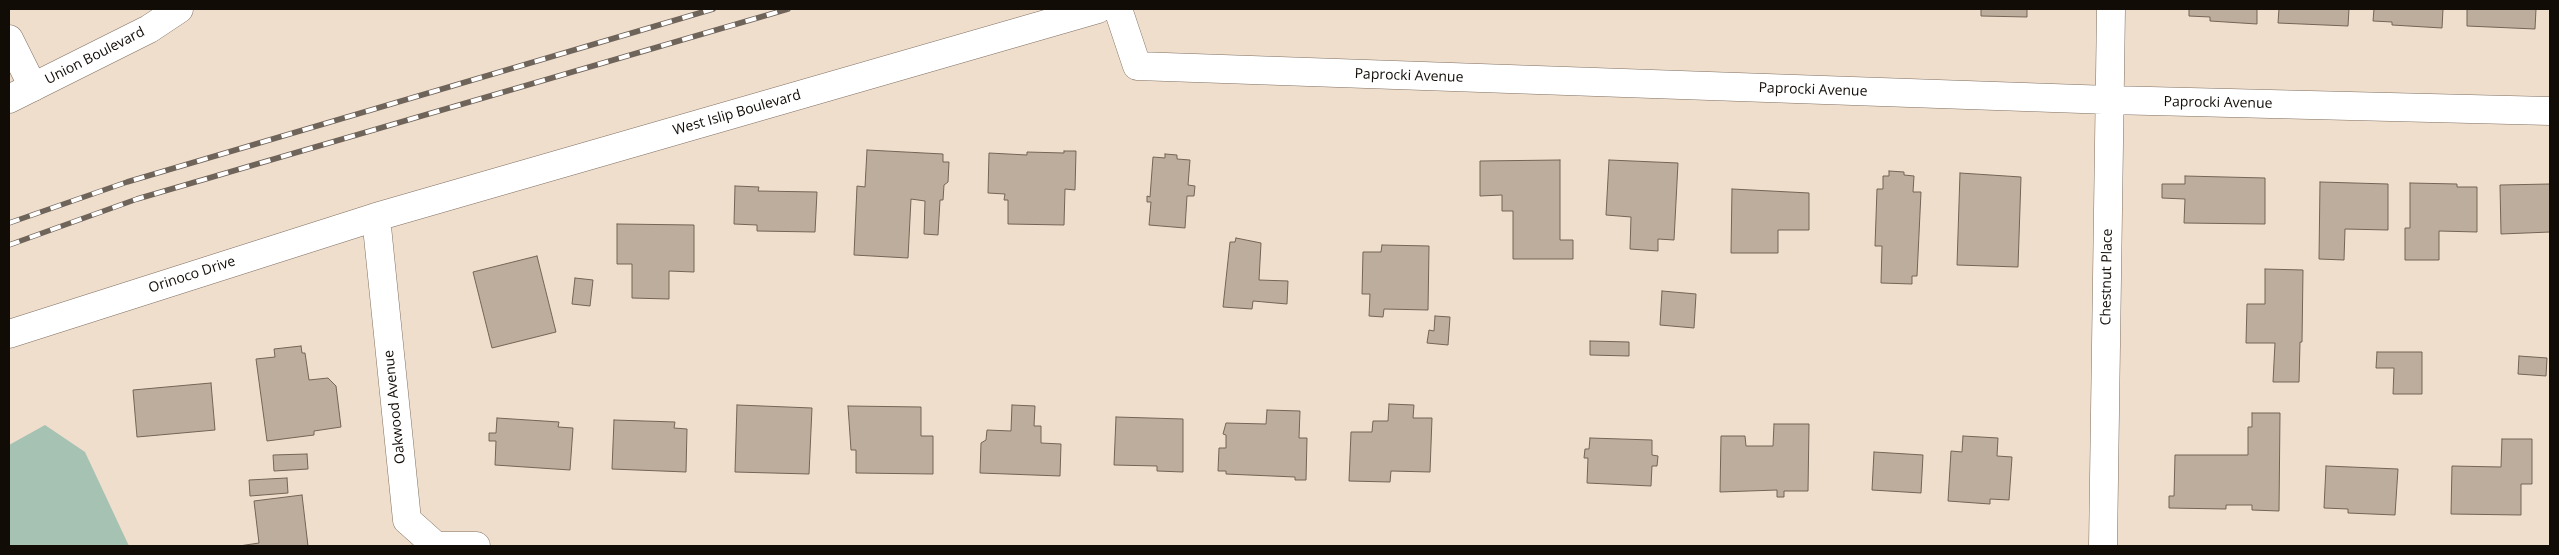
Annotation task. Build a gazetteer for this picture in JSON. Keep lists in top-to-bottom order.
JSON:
{
  "streets": {
    "street": [
      "Union Boulevard",
      "Paprocki Avenue",
      "West Islip Boulevard",
      "Orinoco Drive",
      "Chestnut Place",
      "Oakwood Avenue"
    ]
  },
  "crossings": [
    ["Paprocki Avenue", "Chestnut Place"],
    ["West Islip Boulevard", "Orinoco Drive"],
    ["West Islip Boulevard", "Oakwood Avenue"],
    ["Orinoco Drive", "Oakwood Avenue"]
  ]
}
